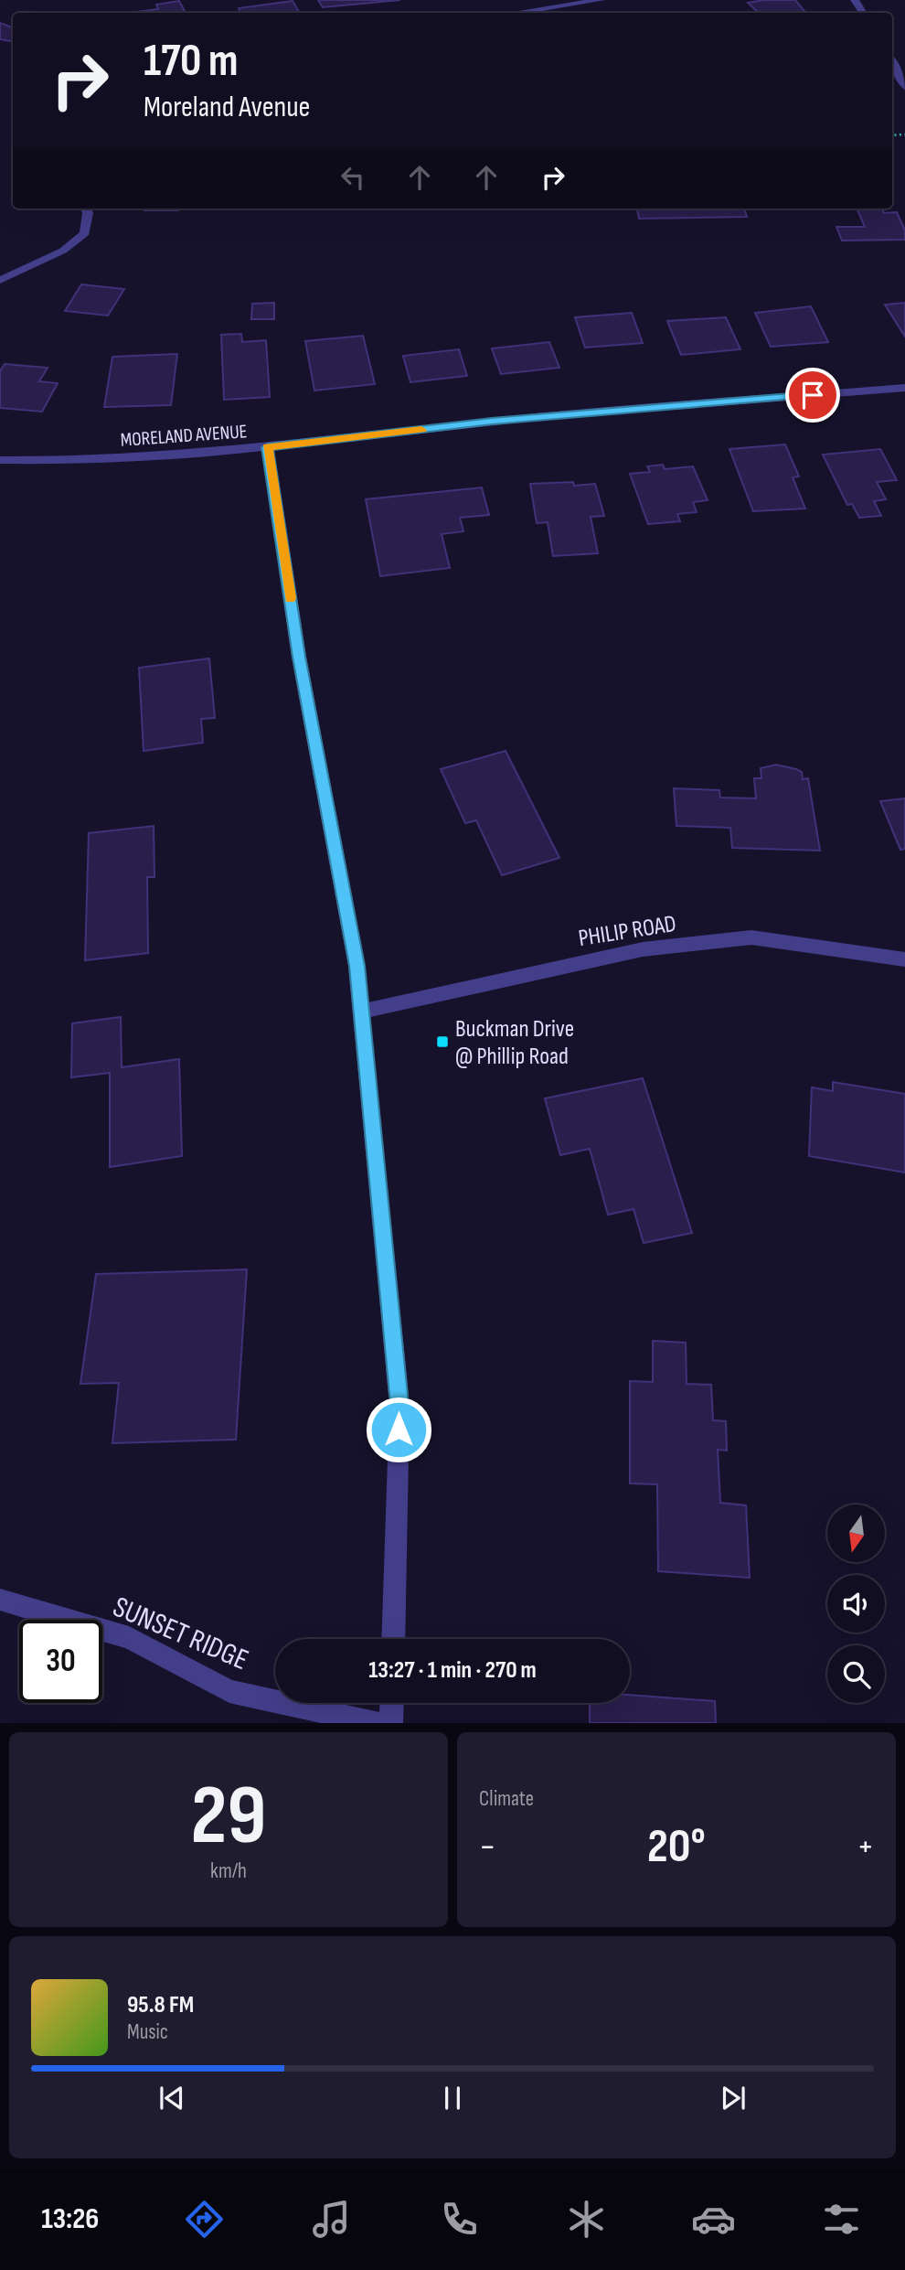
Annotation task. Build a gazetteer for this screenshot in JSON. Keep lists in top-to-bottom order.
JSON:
{
  "streets": {
    "street": ["MORELAND AVENUE", "PHILIP ROAD", "SUNSET RIDGE"]
  },
  "places": {
    "transit": ["Buckman Drive @ Phillip Road"]
  },
  "north": "bottom",
  "page": {
    "turn": ["170 m", "Moreland Avenue"],
    "limit": "30",
    "trip": "13:27 · 1 min · 270 m",
    "tile": [
      ["29", "km/h"],
      "Climate"
    ],
    "heat": ["−", "20°", "+"],
    "song": ["95.8 FM", "Music"],
    "tabs": "13:26"
  }
}
